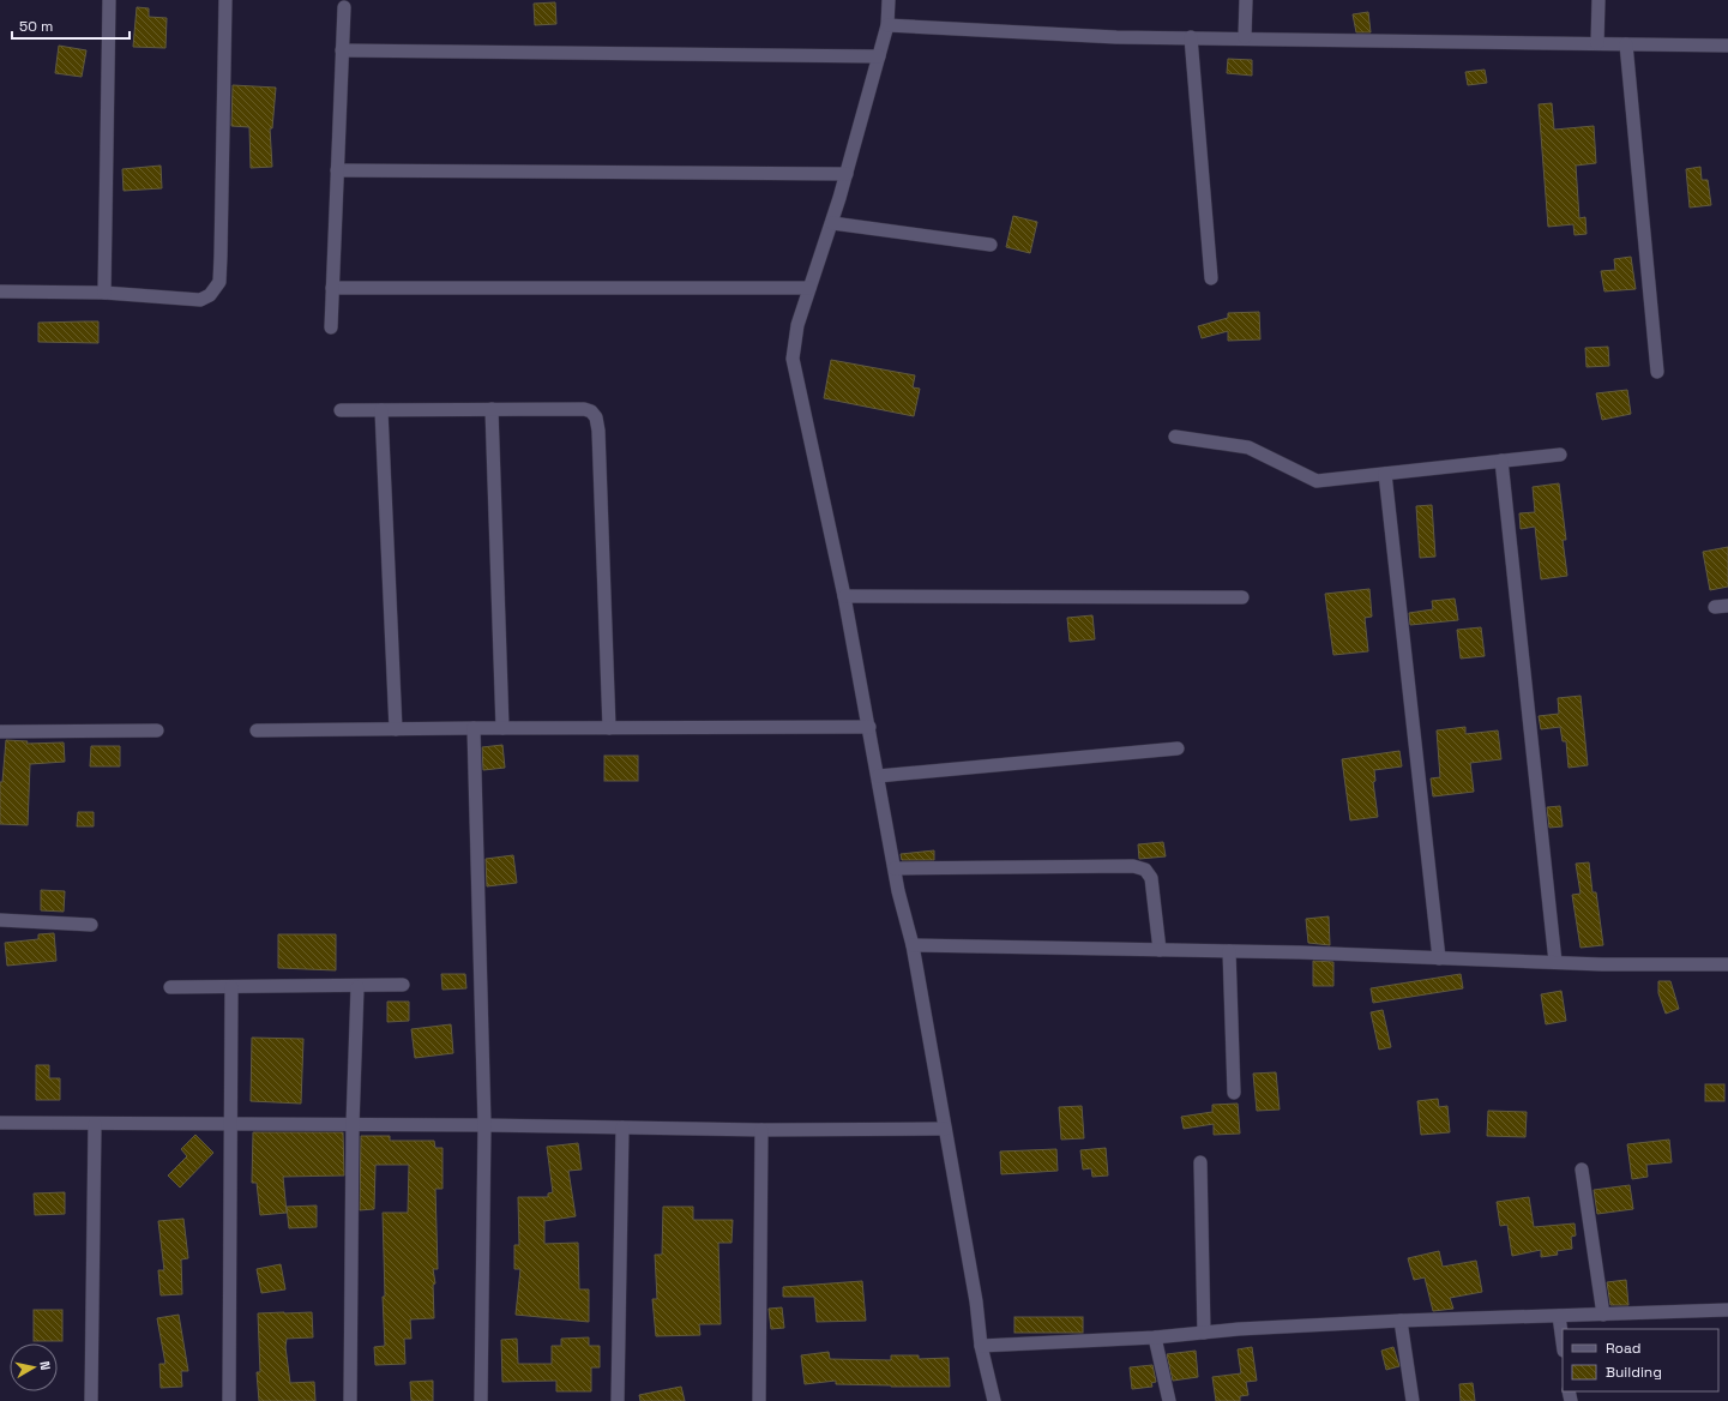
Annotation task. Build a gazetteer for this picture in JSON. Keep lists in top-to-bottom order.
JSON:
{
  "legend": ["Road", "Building"],
  "scale_bar": "50 m",
  "north": "right"
}
